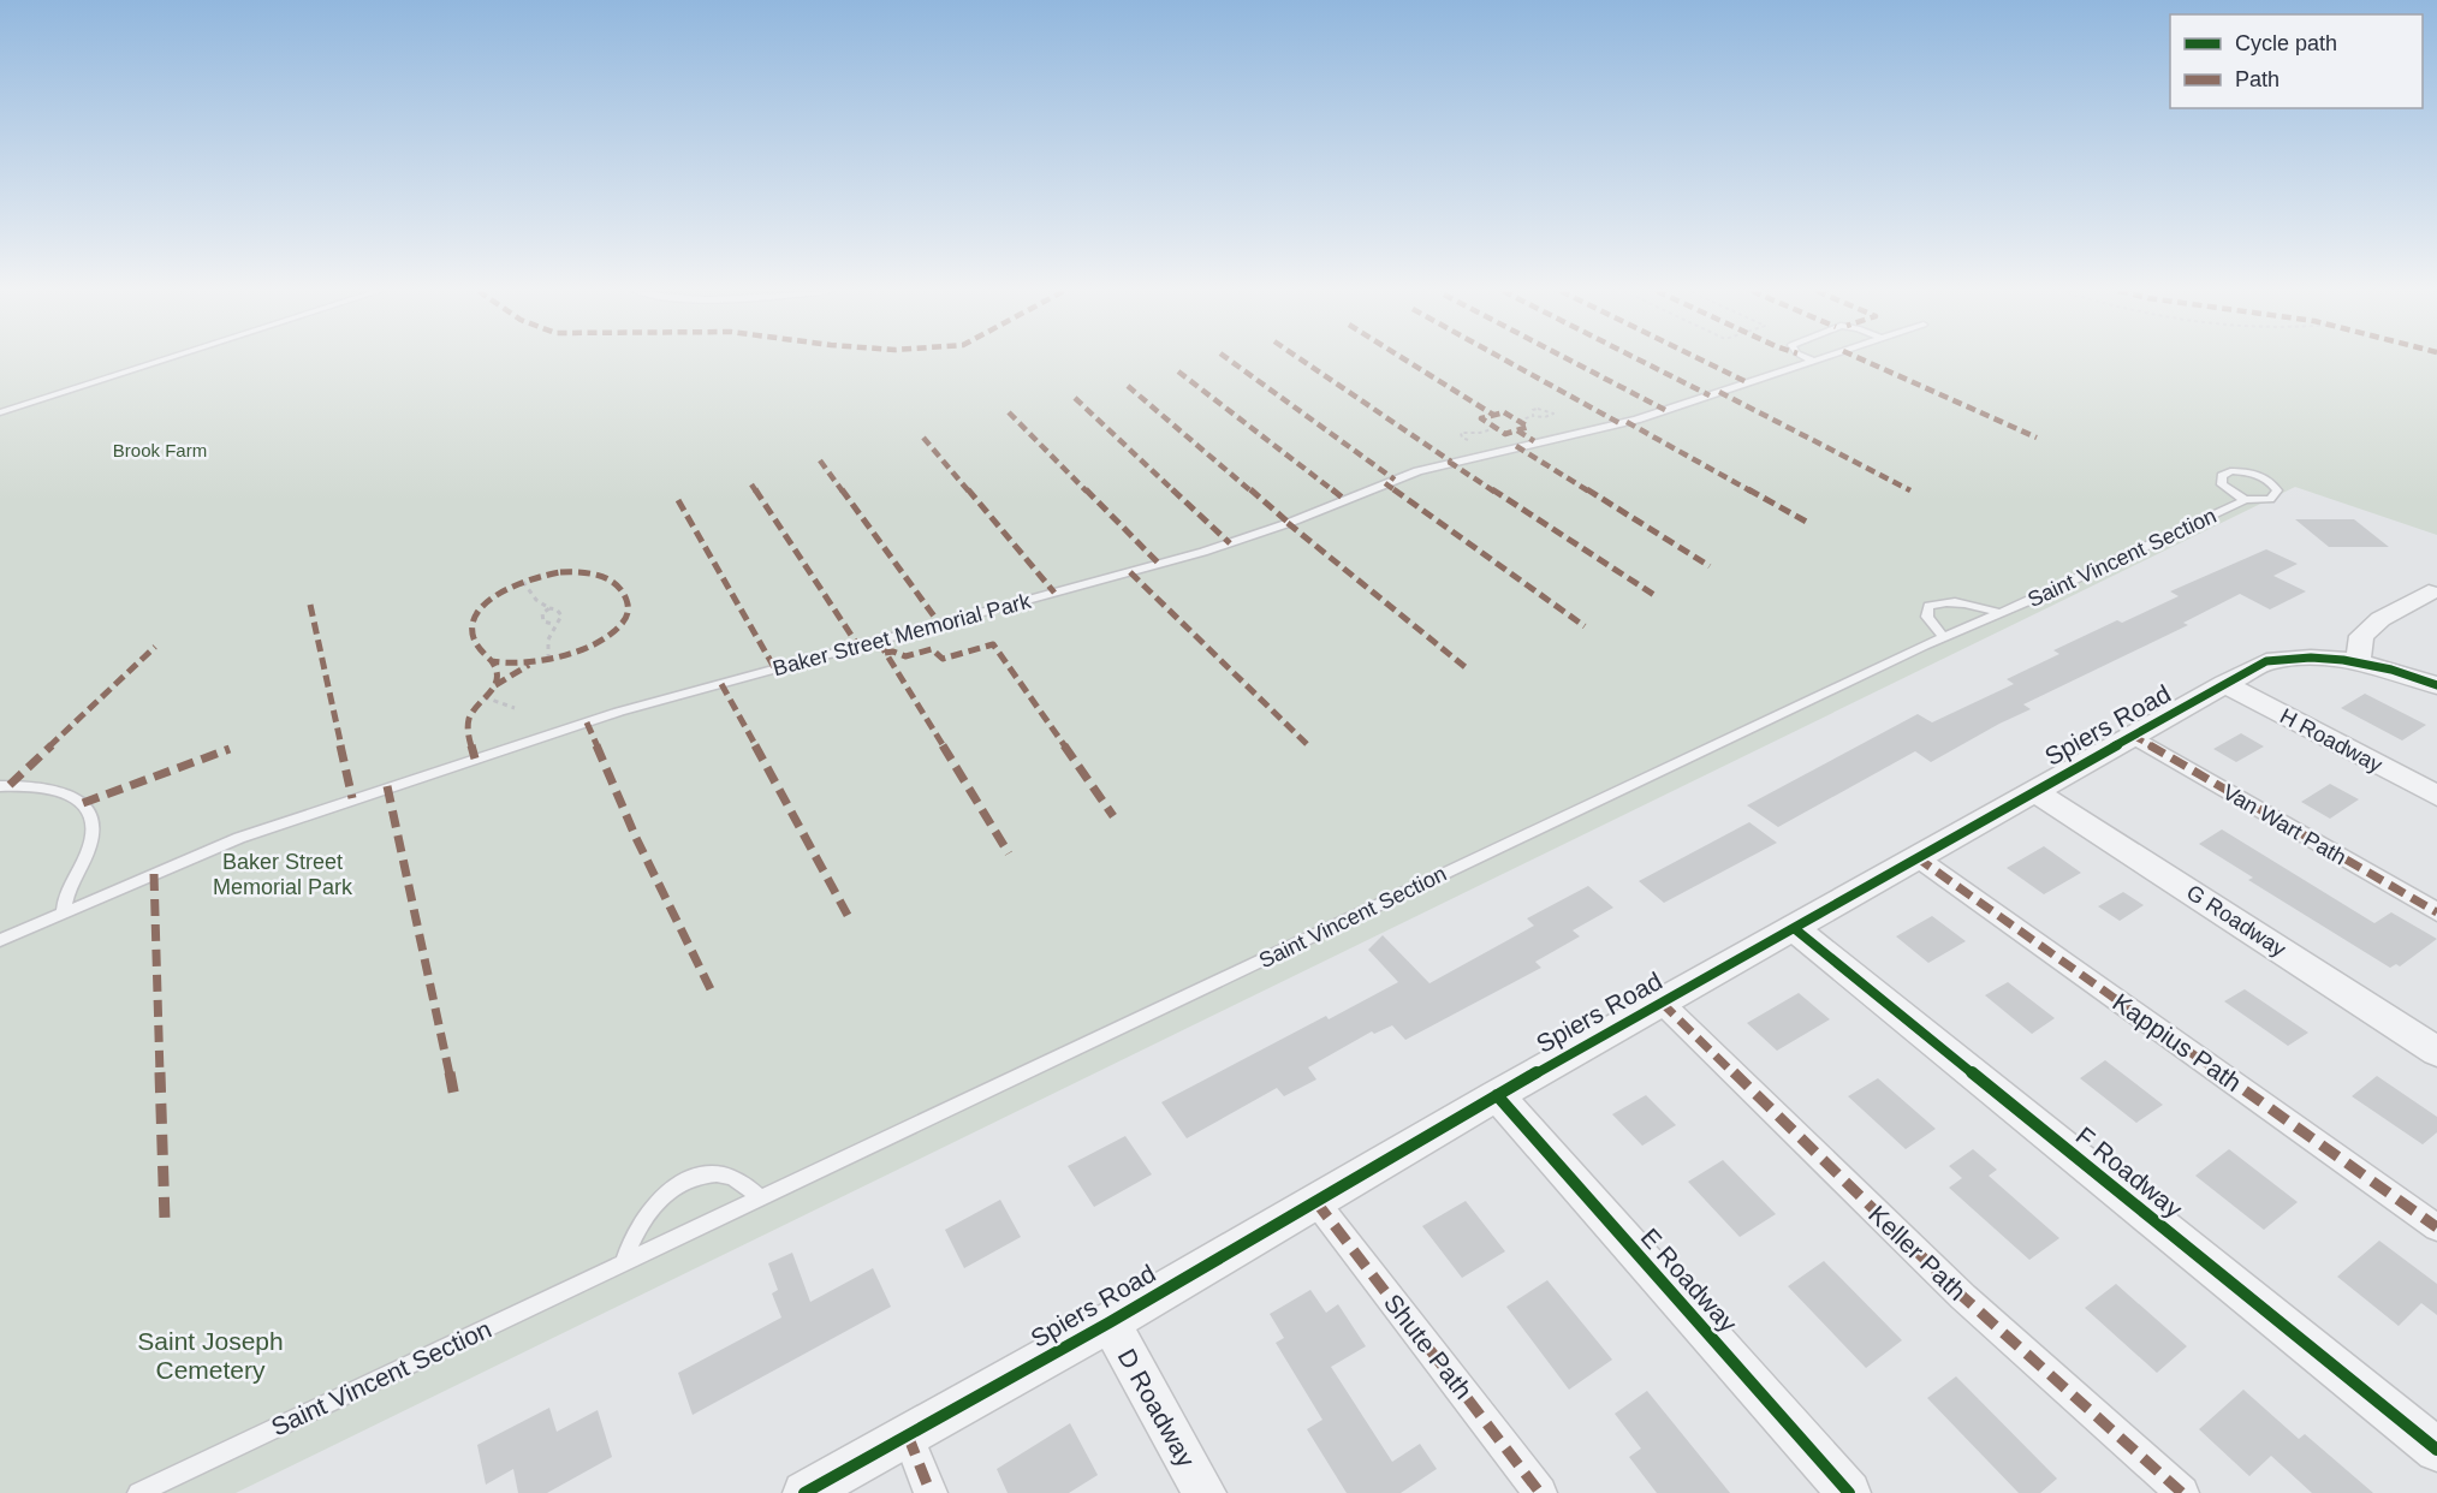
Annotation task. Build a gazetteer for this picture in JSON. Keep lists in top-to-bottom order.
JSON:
{
  "streets": {
    "street": [
      "Spiers Road",
      "H Roadway",
      "Van Wart Path",
      "G Roadway",
      "Kappius Path",
      "F Roadway",
      "Keller Path",
      "E Roadway",
      "Shute Path",
      "D Roadway"
    ],
    "lane": ["Saint Vincent Section", "Baker Street Memorial Park"]
  },
  "crossings": [
    ["Spiers Road", "H Roadway"],
    ["Spiers Road", "Van Wart Path"],
    ["Spiers Road", "G Roadway"],
    ["Spiers Road", "Kappius Path"],
    ["Spiers Road", "F Roadway"],
    ["Spiers Road", "Keller Path"],
    ["Spiers Road", "E Roadway"],
    ["Spiers Road", "Shute Path"],
    ["Spiers Road", "D Roadway"]
  ],
  "parks": ["Brook Farm", "Baker Street Memorial Park", "Saint Joseph Cemetery"],
  "legend": ["Cycle path", "Path"]
}
